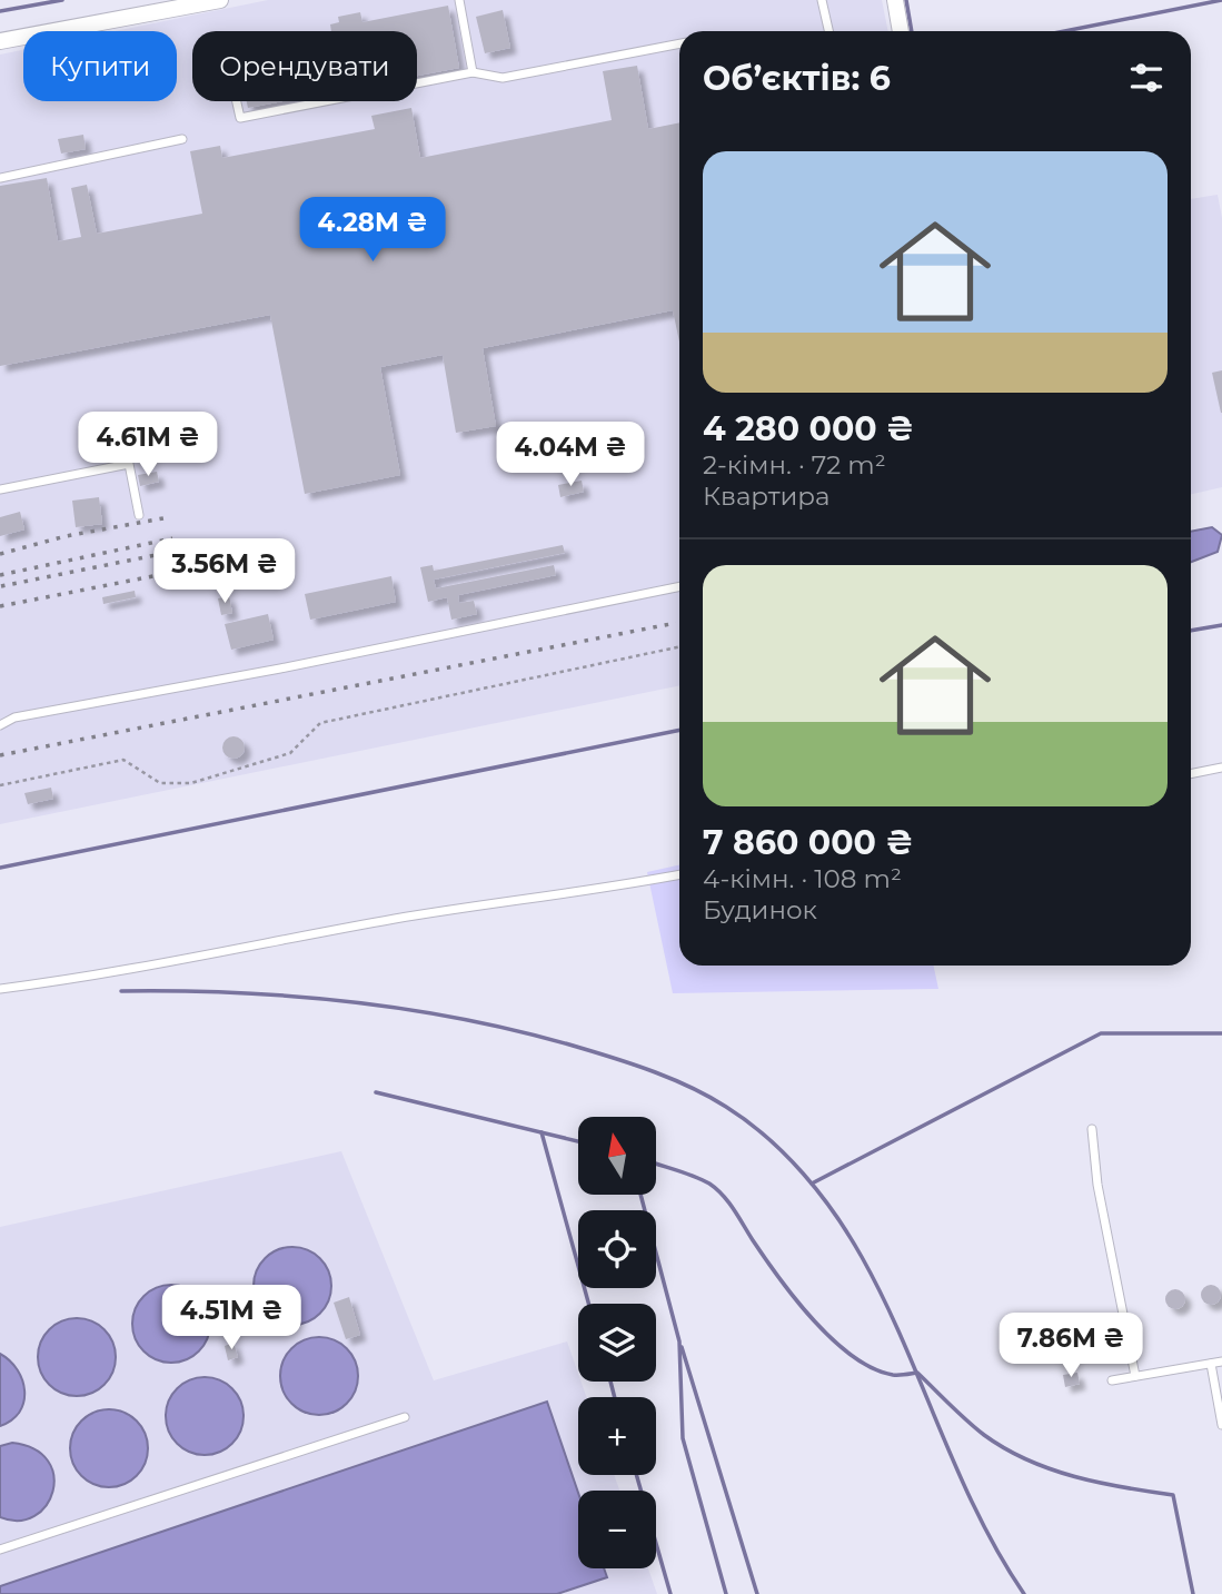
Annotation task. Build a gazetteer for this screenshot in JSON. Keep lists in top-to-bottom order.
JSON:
{
  "north": "top",
  "page": {
    "chip": ["Купити", "Орендувати"],
    "heading": "Об’єктів: 6",
    "list": [
      {
        "name": "4 280 000 ₴",
        "note": "2-кімн. · 72 m² · Квартира"
      },
      {
        "name": "7 860 000 ₴",
        "note": "4-кімн. · 108 m² · Будинок"
      }
    ],
    "price": [
      "4.28M ₴",
      "4.61M ₴",
      "4.04M ₴",
      "3.56M ₴",
      "4.51M ₴",
      "7.86M ₴"
    ],
    "map_buttons": ["+", "−"]
  }
}
